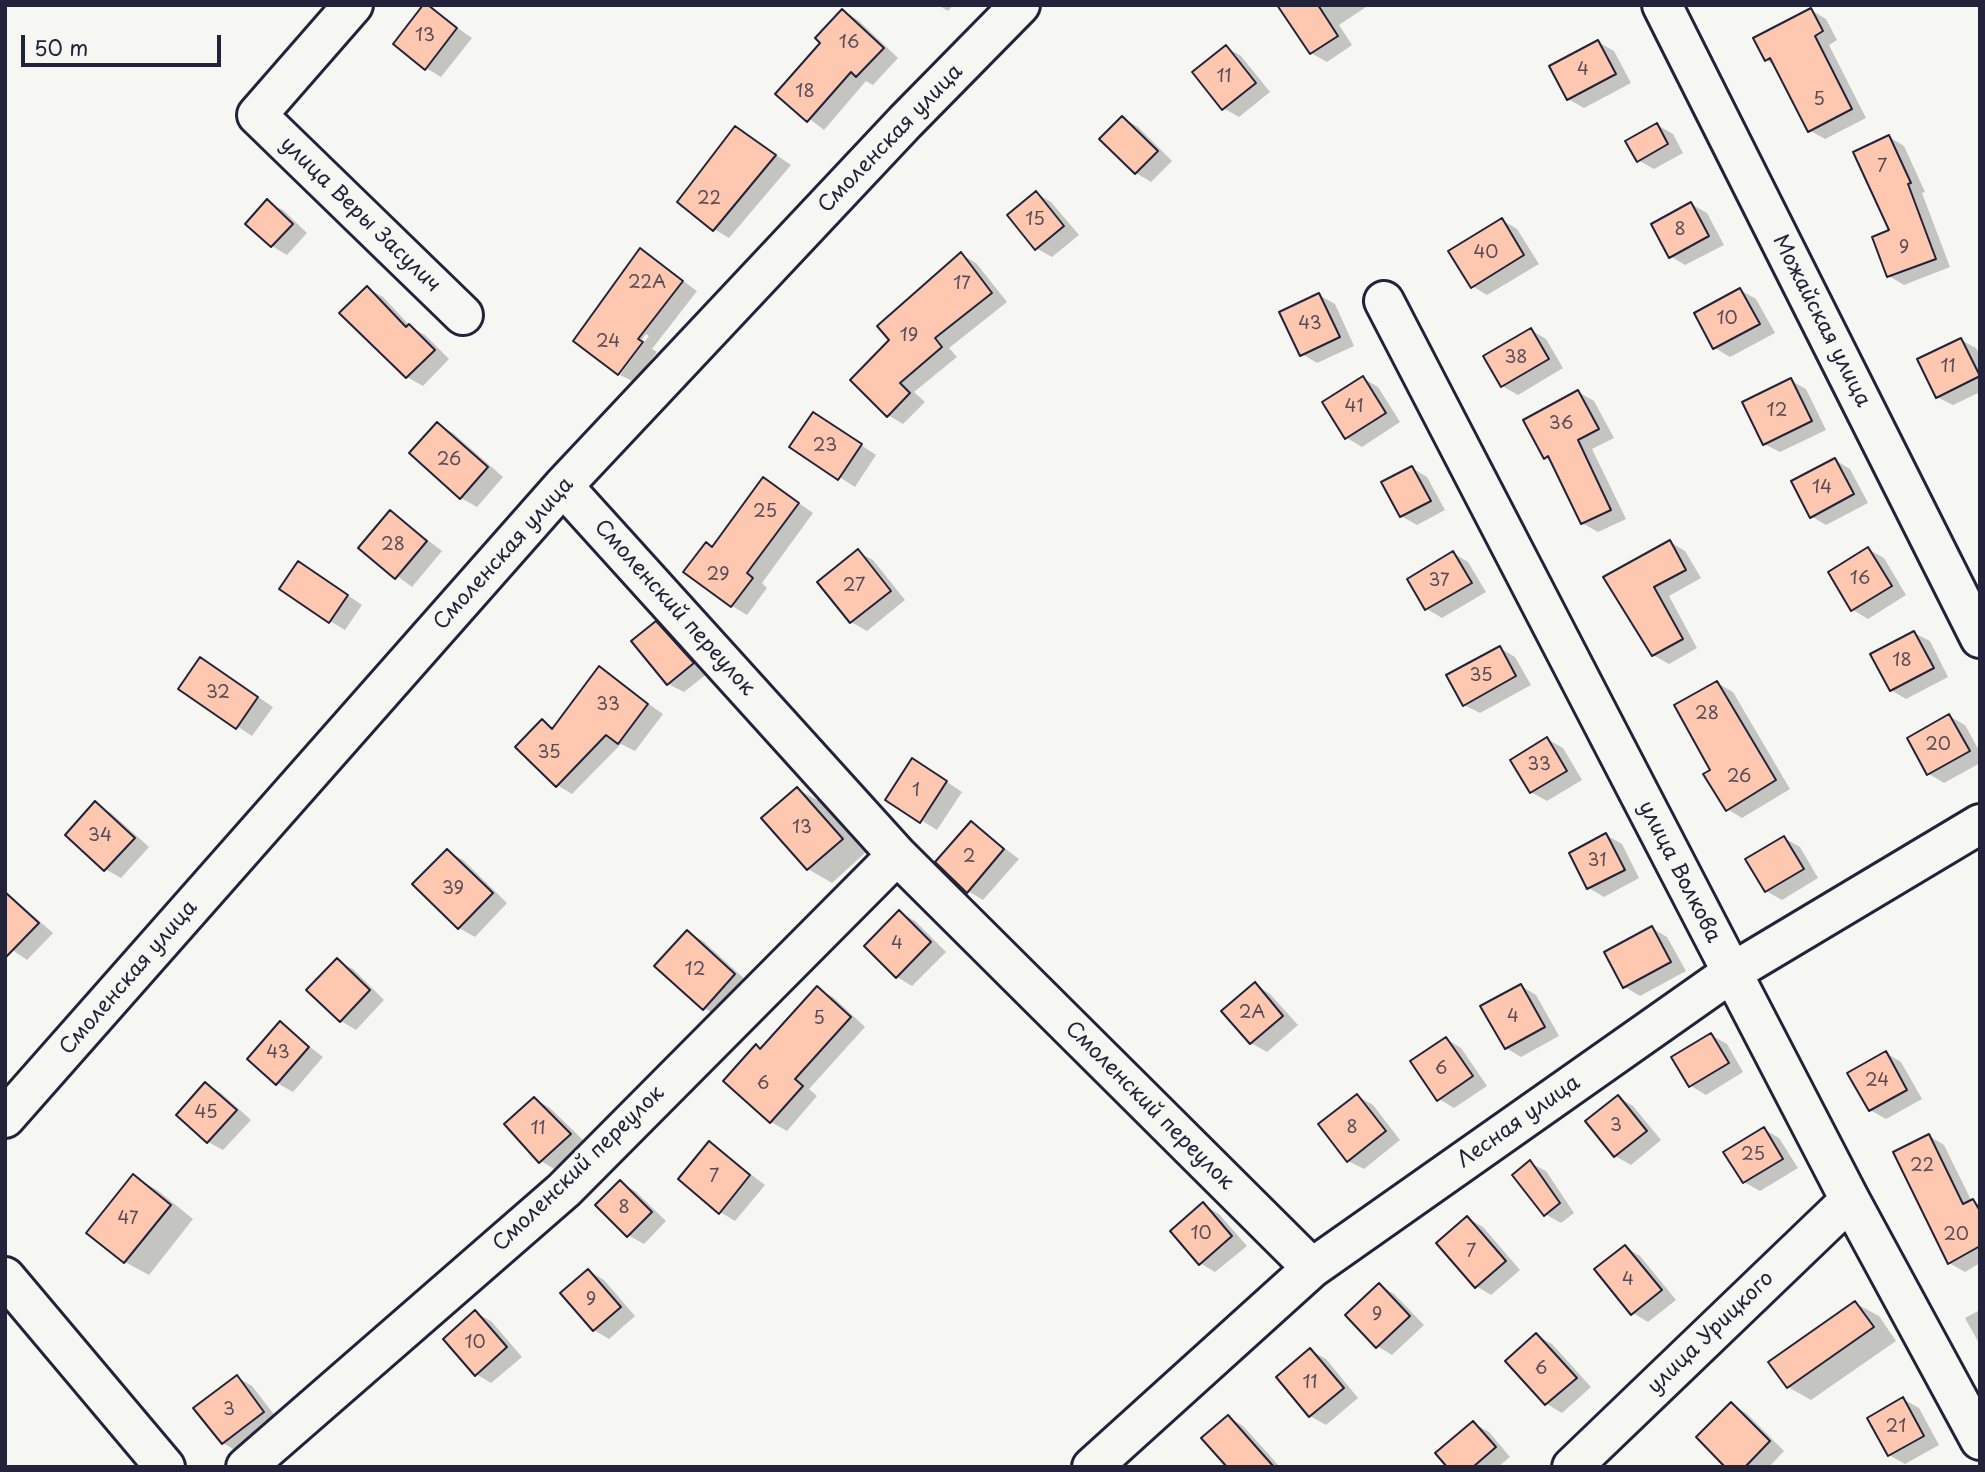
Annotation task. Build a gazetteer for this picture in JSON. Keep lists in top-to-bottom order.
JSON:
{
  "streets": {
    "street": [
      "Смоленская улица",
      "улица Веры Засулич",
      "Можайская улица",
      "Смоленский переулок",
      "улица Волкова",
      "Лесная улица",
      "улица Урицкого"
    ]
  },
  "crossings": [
    ["Смоленская улица", "Смоленский переулок"],
    ["Смоленский переулок", "Лесная улица"],
    ["улица Волкова", "Лесная улица"],
    ["улица Волкова", "улица Урицкого"]
  ],
  "house_numbers": [
    "13",
    "16",
    "4",
    "11",
    "18",
    "5",
    "7",
    "22",
    "15",
    "8",
    "9",
    "40",
    "22А",
    "17",
    "10",
    "43",
    "19",
    "24",
    "38",
    "11",
    "41",
    "12",
    "36",
    "23",
    "26",
    "14",
    "25",
    "28",
    "29",
    "16",
    "37",
    "27",
    "18",
    "35",
    "32",
    "33",
    "28",
    "20",
    "35",
    "33",
    "26",
    "1",
    "13",
    "34",
    "2",
    "31",
    "39",
    "4",
    "12",
    "2А",
    "4",
    "5",
    "43",
    "6",
    "24",
    "6",
    "45",
    "3",
    "8",
    "11",
    "25",
    "22",
    "7",
    "8",
    "47",
    "10",
    "20",
    "7",
    "4",
    "9",
    "9",
    "10",
    "6",
    "11",
    "3",
    "21"
  ],
  "scale_bar": "50 m"
}
